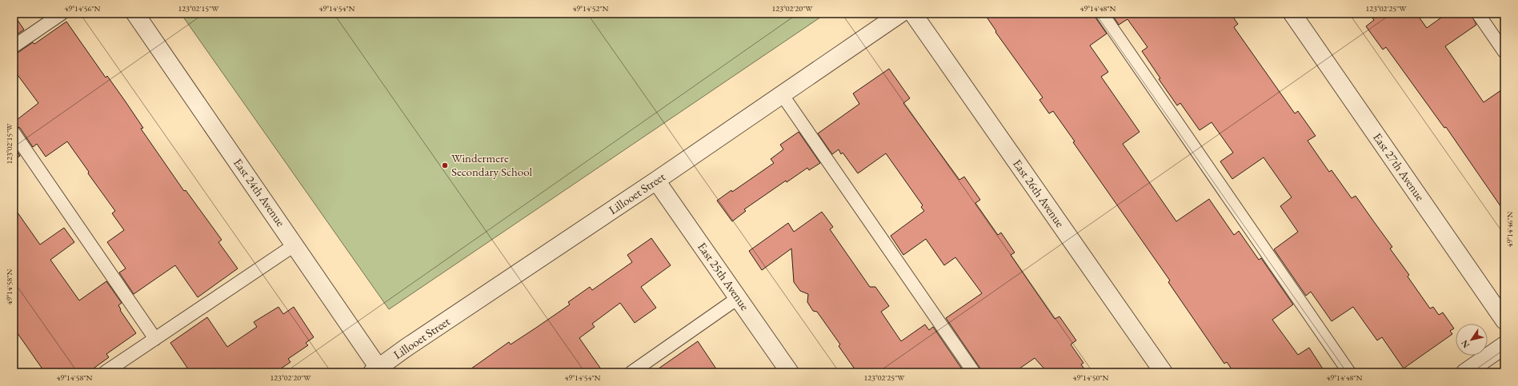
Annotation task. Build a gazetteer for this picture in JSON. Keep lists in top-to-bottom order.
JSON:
{
  "streets": {
    "street": [
      "East 27th Avenue",
      "East 24th Avenue",
      "Lillooet Street",
      "East 26th Avenue",
      "East 25th Avenue"
    ]
  },
  "crossings": [
    ["East 24th Avenue", "Lillooet Street"],
    ["Lillooet Street", "East 25th Avenue"]
  ],
  "places": ["Windermere Secondary School"],
  "north": "bottom left",
  "coordinates": [
    "49°14'56\"N",
    "123°02'15\"W",
    "49°14'54\"N",
    "49°14'52\"N",
    "123°02'20\"W",
    "49°14'48\"N",
    "123°02'25\"W",
    "49°14'46\"N",
    "49°14'58\"N",
    "49°14'50\"N"
  ]
}
